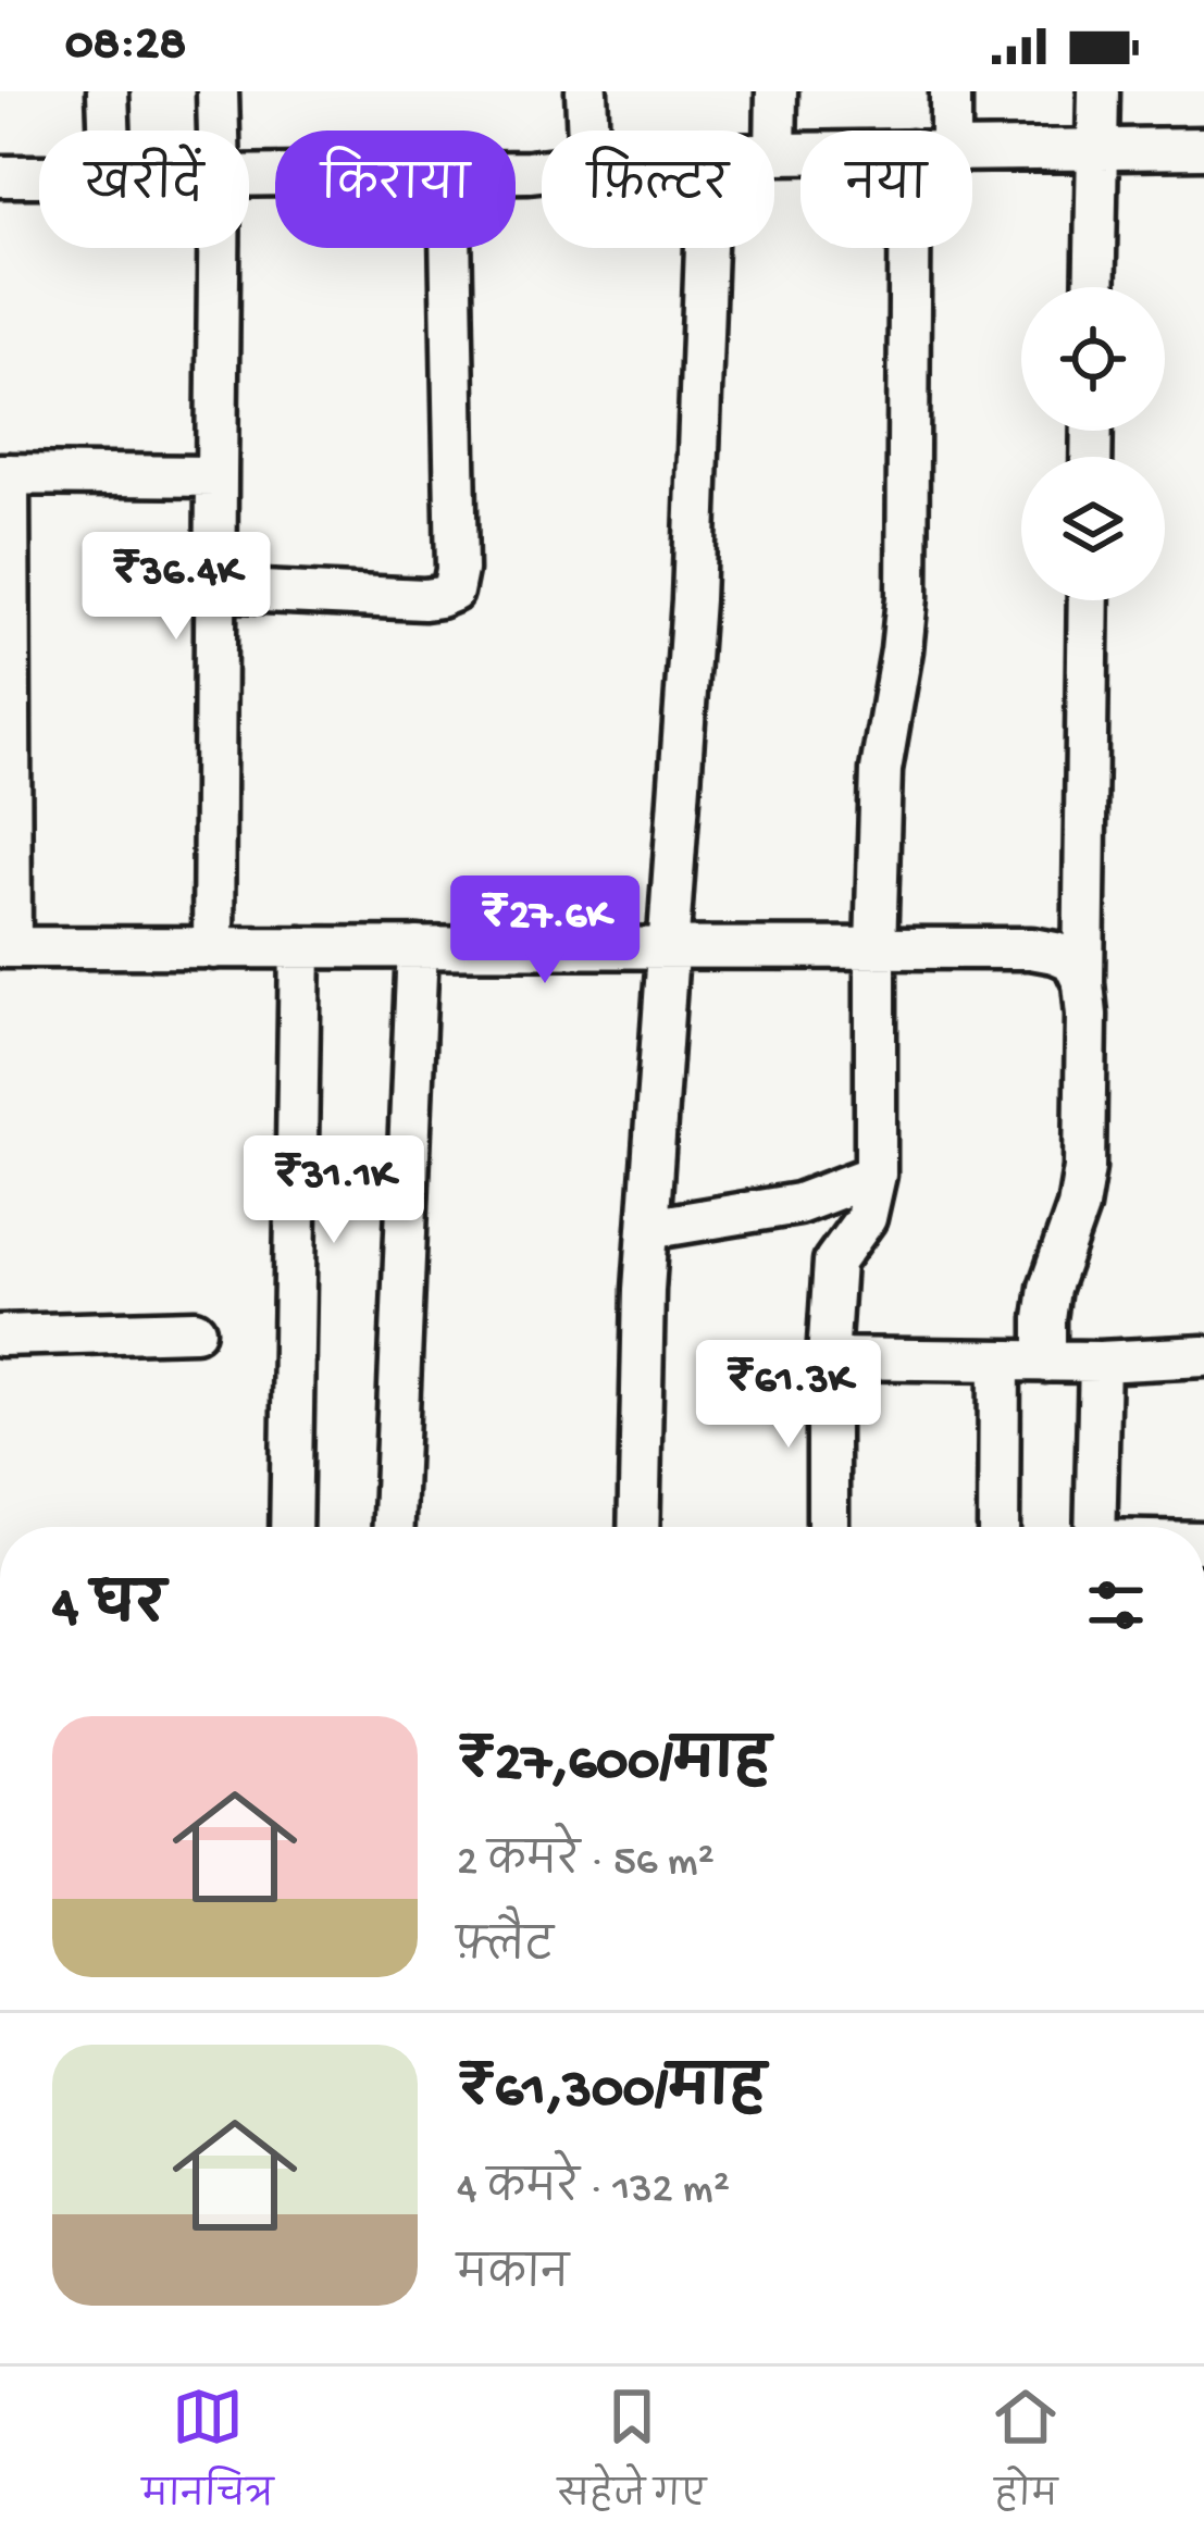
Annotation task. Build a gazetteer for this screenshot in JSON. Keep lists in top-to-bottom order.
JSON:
{
  "page": {
    "status": "08:28",
    "chip": [
      "खरीदें",
      "किराया",
      "फ़िल्टर",
      "नया"
    ],
    "price": [
      "₹36.4K",
      "₹27.6K",
      "₹31.1K",
      "₹61.3K"
    ],
    "heading": "4 घर",
    "list": [
      {
        "name": "₹27,600/माह",
        "note": "2 कमरे · 56 m² · फ़्लैट"
      },
      {
        "name": "₹61,300/माह",
        "note": "4 कमरे · 132 m² · मकान"
      }
    ],
    "tabs": ["मानचित्र", "सहेजे गए", "होम"]
  }
}
